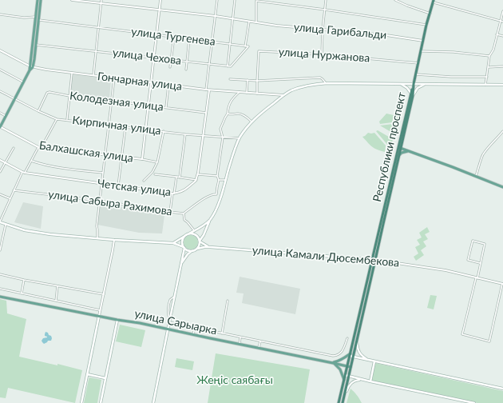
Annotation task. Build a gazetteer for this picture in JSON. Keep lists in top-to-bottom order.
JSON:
{
  "streets": {
    "highway": ["Республики проспект"],
    "main road": ["улица Камали Дюсембекова", "улица Сарыарка"],
    "street": [
      "улица Гарибальди",
      "улица Тургенева",
      "улица Нуржанова",
      "улица Чехова",
      "Гончарная улица",
      "Колодезная улица",
      "Кирпичная улица",
      "Балхашская улица",
      "Четская улица",
      "улица Сабыра Рахимова"
    ]
  },
  "crossings": [
    ["улица Тургенева", "улица Чехова"],
    ["улица Нуржанова", "Гончарная улица"],
    ["Колодезная улица", "Кирпичная улица"],
    ["Республики проспект", "улица Камали Дюсембекова"],
    ["Республики проспект", "улица Сарыарка"]
  ],
  "parks": ["Жеңіс саябағы"]
}
